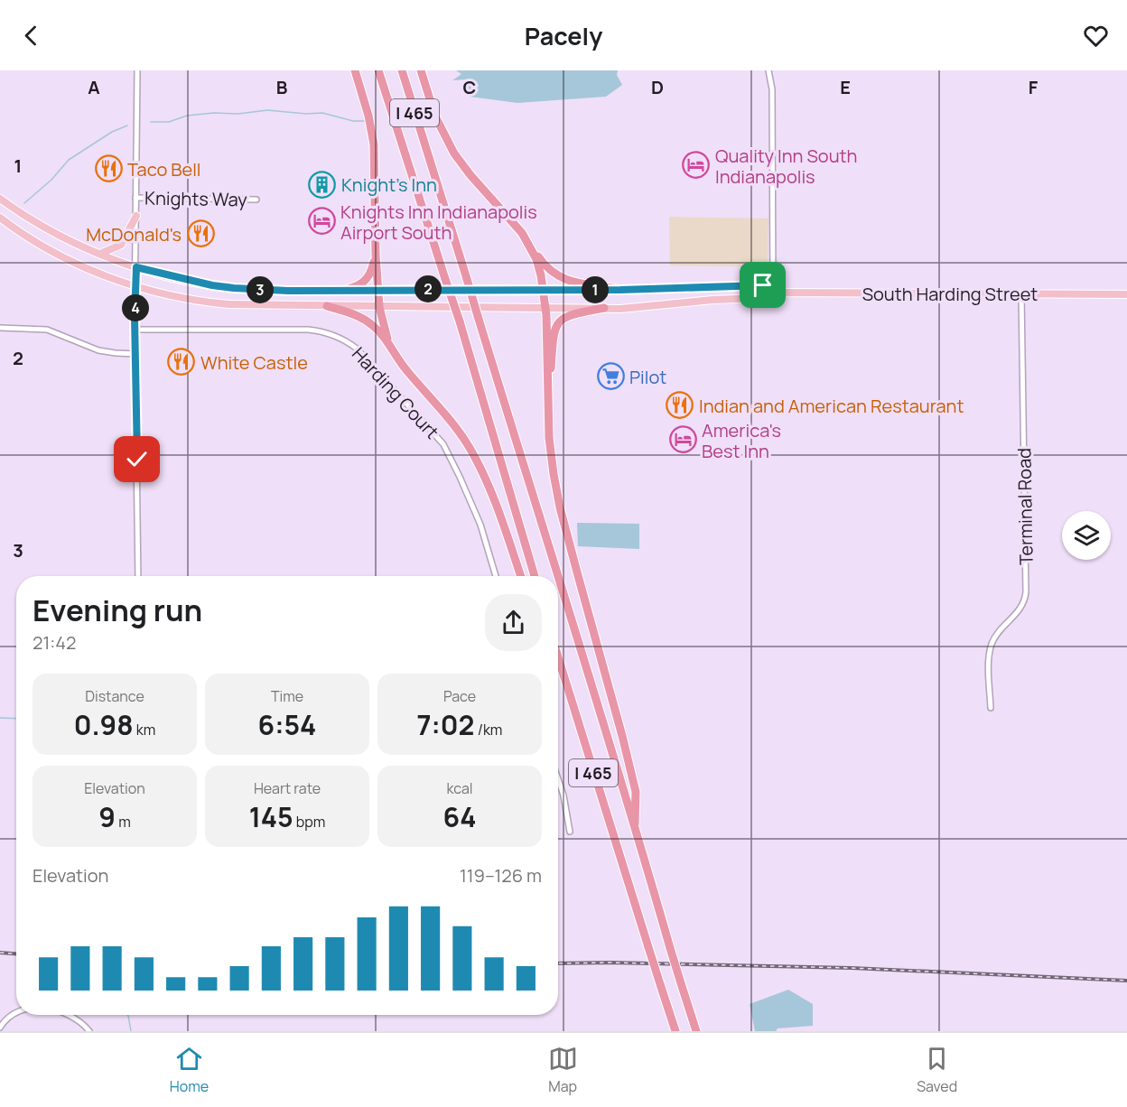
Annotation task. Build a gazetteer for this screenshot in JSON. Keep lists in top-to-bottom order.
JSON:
{
  "streets": {
    "highway": ["I 465"],
    "main road": ["South Harding Street"],
    "street": ["Knights Way", "Harding Court", "Terminal Road"]
  },
  "crossings": [
    ["South Harding Street", "Terminal Road"]
  ],
  "places": {
    "hotel": ["Quality Inn South Indianapolis", "Knights Inn Indianapolis Airport South", "America's Best Inn"],
    "restaurant": [
      "Taco Bell",
      "McDonald's",
      "White Castle",
      "Indian and American Restaurant"
    ],
    "building": ["Knight's Inn"],
    "supermarket": ["Pilot"]
  },
  "page": {
    "header": "Pacely",
    "pins": [
      "2",
      "1",
      "3",
      "4"
    ],
    "heading": ["Evening run", "21:42"],
    "stats": [
      ["Distance", "0.98 km"],
      ["Time", "6:54"],
      ["Pace", "7:02 /km"],
      ["Elevation", "9 m"],
      ["Heart rate", "145 bpm"],
      ["kcal", "64"]
    ],
    "chart": ["Elevation", "119–126 m"],
    "tabs": ["Home", "Map", "Saved"]
  },
  "grid": {
    "columns": [
      "A",
      "B",
      "C",
      "D",
      "E",
      "F"
    ],
    "rows": ["1", "2", "3"]
  }
}
